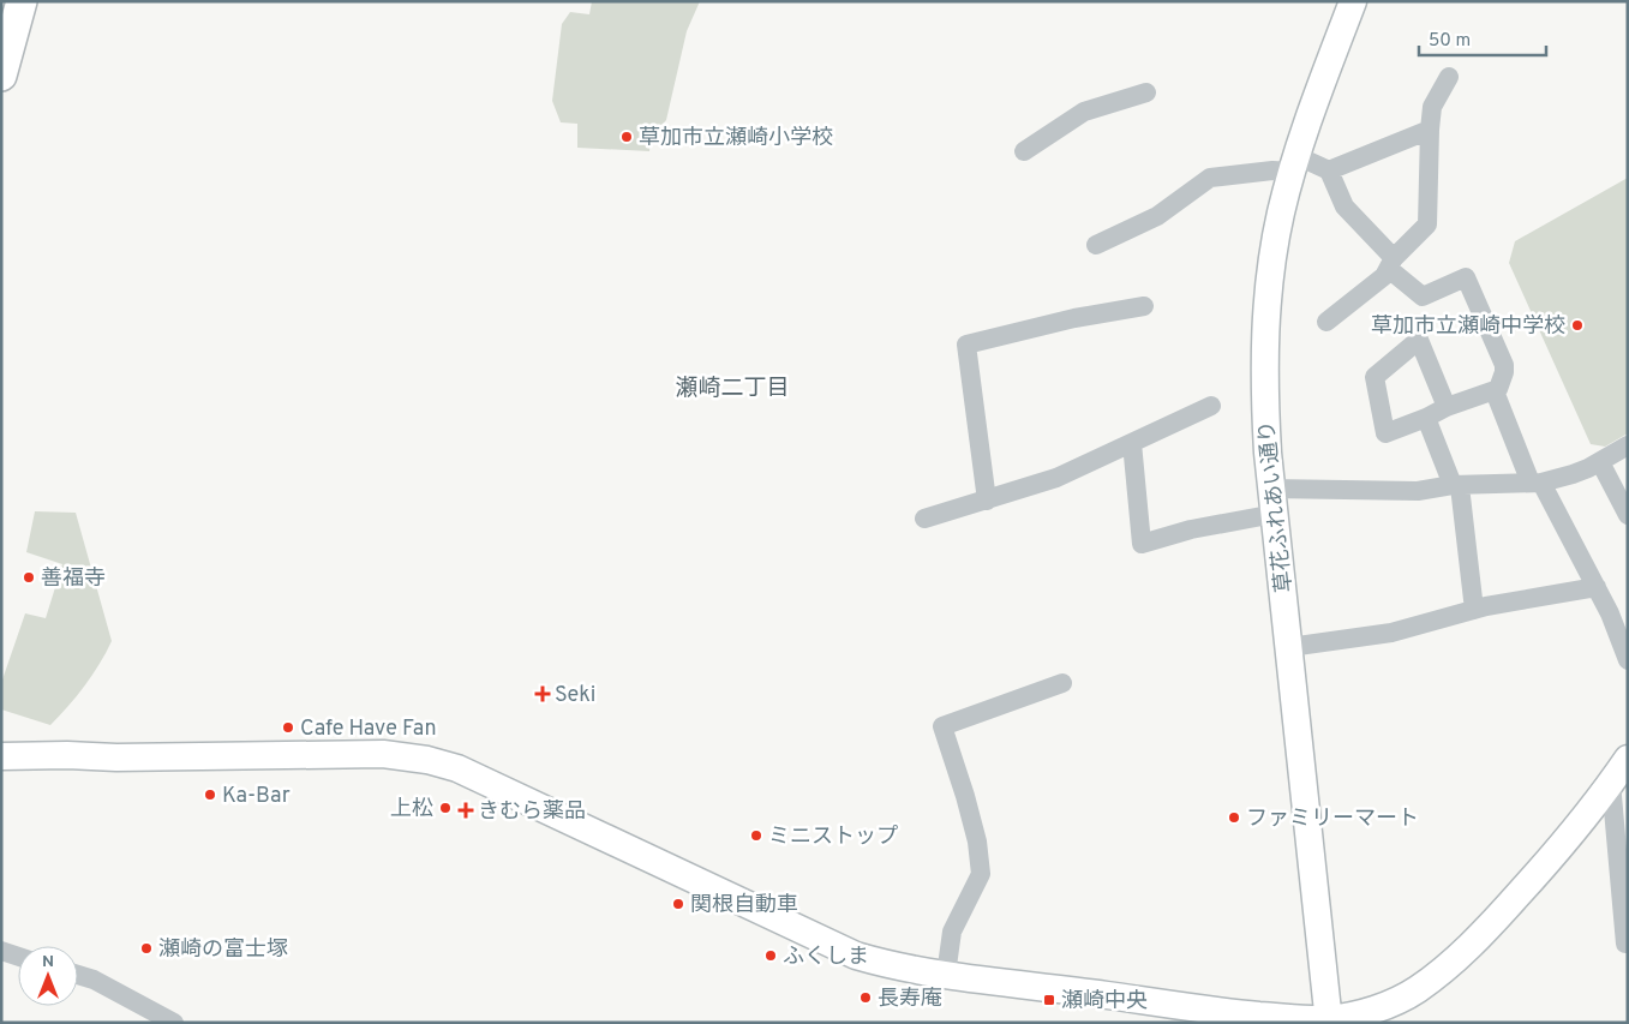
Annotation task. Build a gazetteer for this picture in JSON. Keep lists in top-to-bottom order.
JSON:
{
  "streets": {
    "street": ["草花ふれあい通り"]
  },
  "districts": ["瀬崎二丁目"],
  "places": {
    "other": [
      "草加市立瀬崎小学校",
      "草加市立瀬崎中学校",
      "善福寺",
      "Cafe Have Fan",
      "Ka-Bar",
      "上松",
      "ファミリーマート",
      "ミニストップ",
      "関根自動車",
      "瀬崎の富士塚",
      "ふくしま",
      "長寿庵"
    ],
    "health": ["Seki", "きむら薬品"],
    "transit": ["瀬崎中央"]
  },
  "scale_bar": "50 m",
  "north": "top"
}
